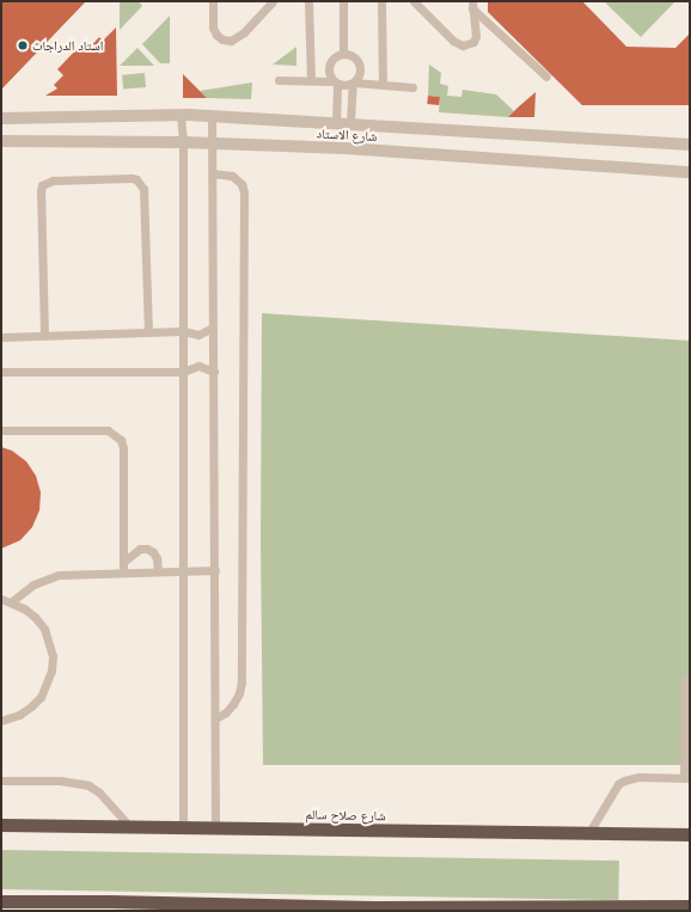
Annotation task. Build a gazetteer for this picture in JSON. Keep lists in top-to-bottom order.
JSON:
{
  "streets": {
    "highway": ["شارع صلاح سالم"],
    "street": ["شارع الاستاد"]
  },
  "places": ["استاد الدراجات"]
}
